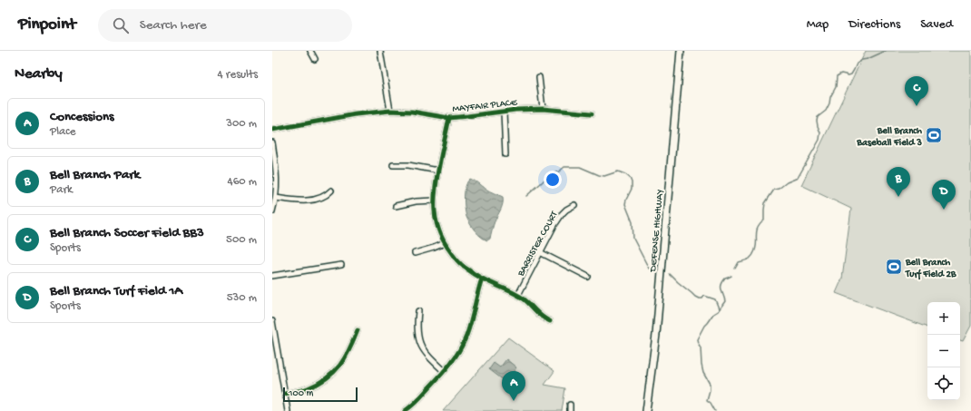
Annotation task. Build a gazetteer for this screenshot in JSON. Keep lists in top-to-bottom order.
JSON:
{
  "streets": {
    "main road": ["DEFENSE HIGHWAY"],
    "street": ["MAYFAIR PLACE", "BARRISTER COURT"]
  },
  "places": {
    "sports": ["Bell Branch Baseball Field 3", "Bell Branch Turf Field 2B"]
  },
  "scale_bar": "100 m",
  "page": {
    "header": "Pinpoint",
    "search": "Search here",
    "nav": ["Map", "Directions", "Saved"],
    "heading": ["Nearby", "4 results"],
    "pins": [
      "C",
      "B",
      "D",
      "A"
    ],
    "list": [
      {
        "mark": "A",
        "name": "Concessions",
        "note": "Place",
        "value": "300 m"
      },
      {
        "mark": "B",
        "name": "Bell Branch Park",
        "note": "Park",
        "value": "460 m"
      },
      {
        "mark": "C",
        "name": "Bell Branch Soccer Field BB3",
        "note": "Sports",
        "value": "500 m"
      },
      {
        "mark": "D",
        "name": "Bell Branch Turf Field 1A",
        "note": "Sports",
        "value": "530 m"
      }
    ],
    "map_buttons": ["+", "−"],
    "scale": "100 m"
  }
}
